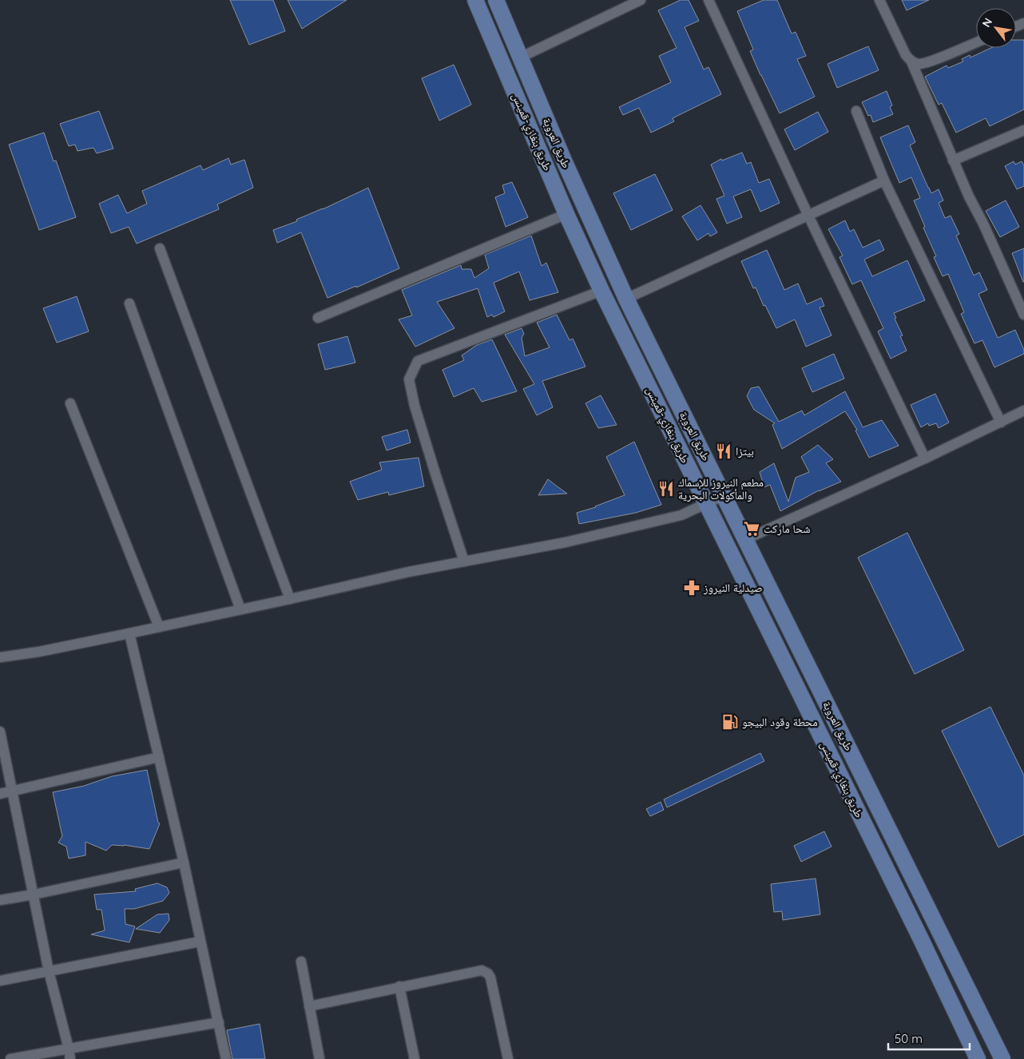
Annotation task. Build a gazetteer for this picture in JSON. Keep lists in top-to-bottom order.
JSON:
{
  "streets": {
    "main road": ["طريق بنغازي-قمينس", "طريق العروبة"]
  },
  "places": {
    "restaurant": ["بيتزا", "مطعم النيروز للإسماك والمأكولات البحرية"],
    "supermarket": ["شحا ماركت"],
    "pharmacy": ["صيدلية النيروز"],
    "fuel station": ["محطة وقود البيجو"]
  },
  "scale_bar": "50 m",
  "north": "top left"
}
